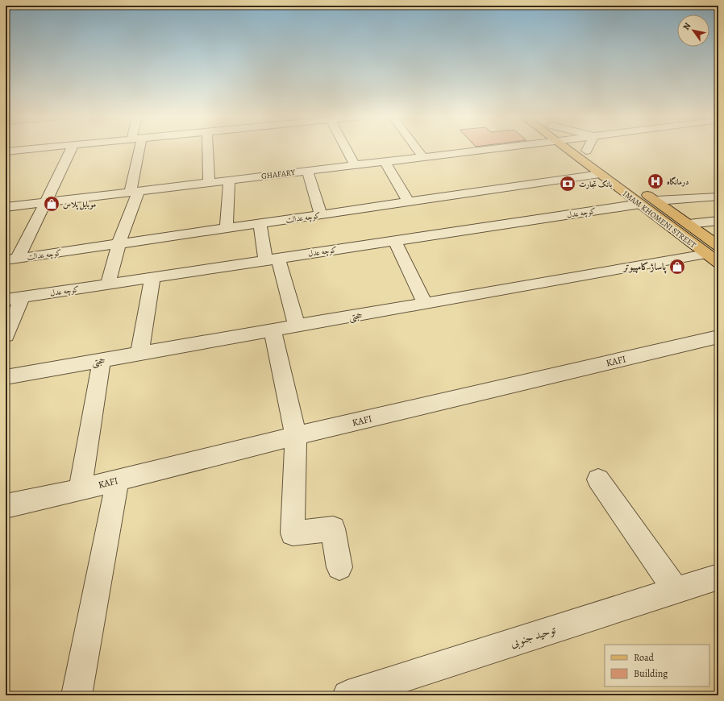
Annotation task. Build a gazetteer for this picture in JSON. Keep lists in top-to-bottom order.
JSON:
{
  "streets": {
    "main road": ["IMAM KHOMENI STREET"],
    "street": [
      "GHAFARY",
      "کوچه عدل",
      "کوچه عدالت",
      "حجتی",
      "KAFI",
      "توحید جنوبی"
    ]
  },
  "crossings": [
    ["کوچه عدل", "IMAM KHOMENI STREET"],
    ["کوچه عدالت", "IMAM KHOMENI STREET"],
    ["IMAM KHOMENI STREET", "حجتی"]
  ],
  "places": {
    "hospital": ["درمانگاه"],
    "bank": ["بانک تجارت"],
    "shop": ["موبایل پلاس", "پاساژ کامپیوتر"]
  },
  "legend": ["Road", "Building"],
  "north": "top left"
}
